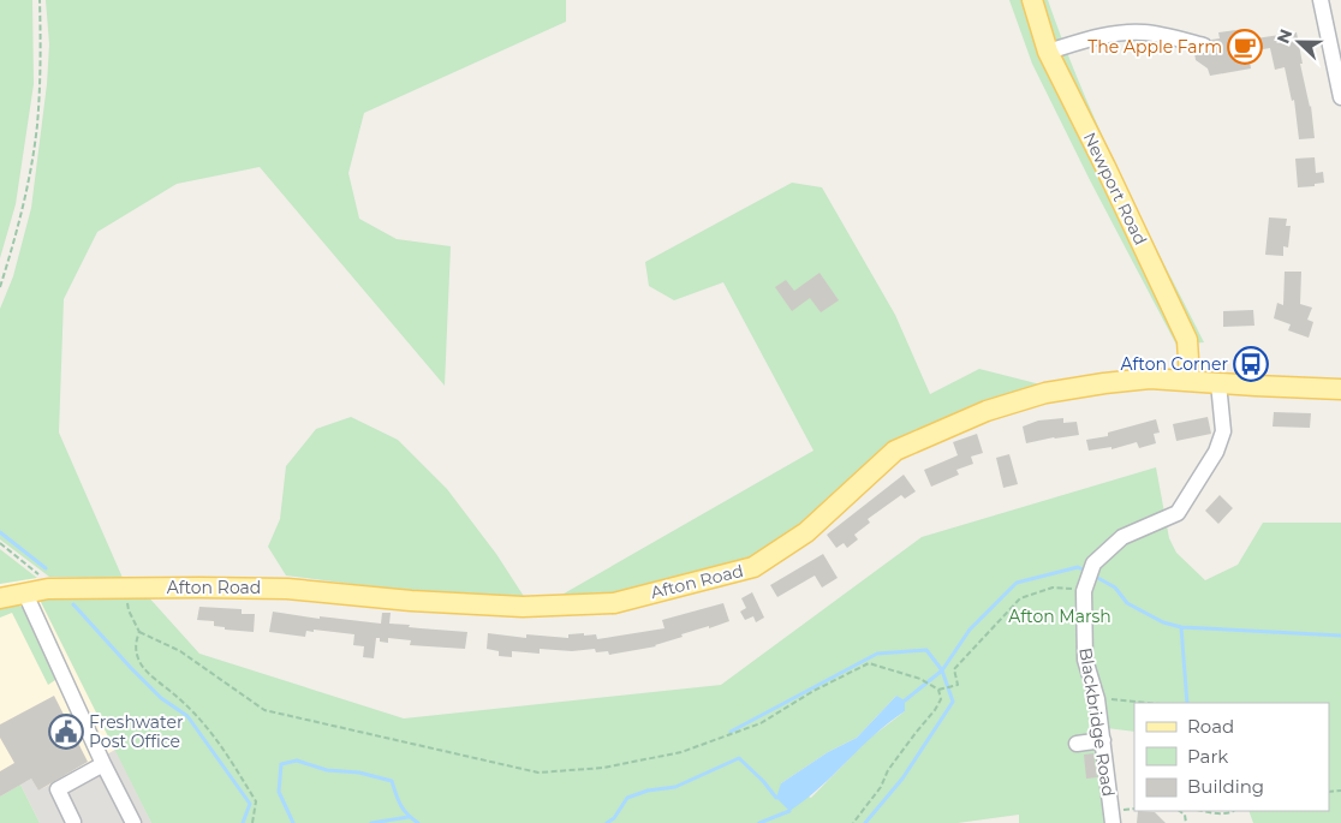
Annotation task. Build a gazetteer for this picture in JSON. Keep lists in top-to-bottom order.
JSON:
{
  "streets": {
    "main road": ["Newport Road", "Afton Road"],
    "street": ["Blackbridge Road"]
  },
  "crossings": [
    ["Newport Road", "Afton Road"]
  ],
  "parks": ["Afton Marsh"],
  "places": {
    "cafe": ["The Apple Farm"],
    "bus stop": ["Afton Corner"],
    "public building": ["Freshwater Post Office"]
  },
  "legend": ["Road", "Park", "Building"],
  "north": "left"
}
